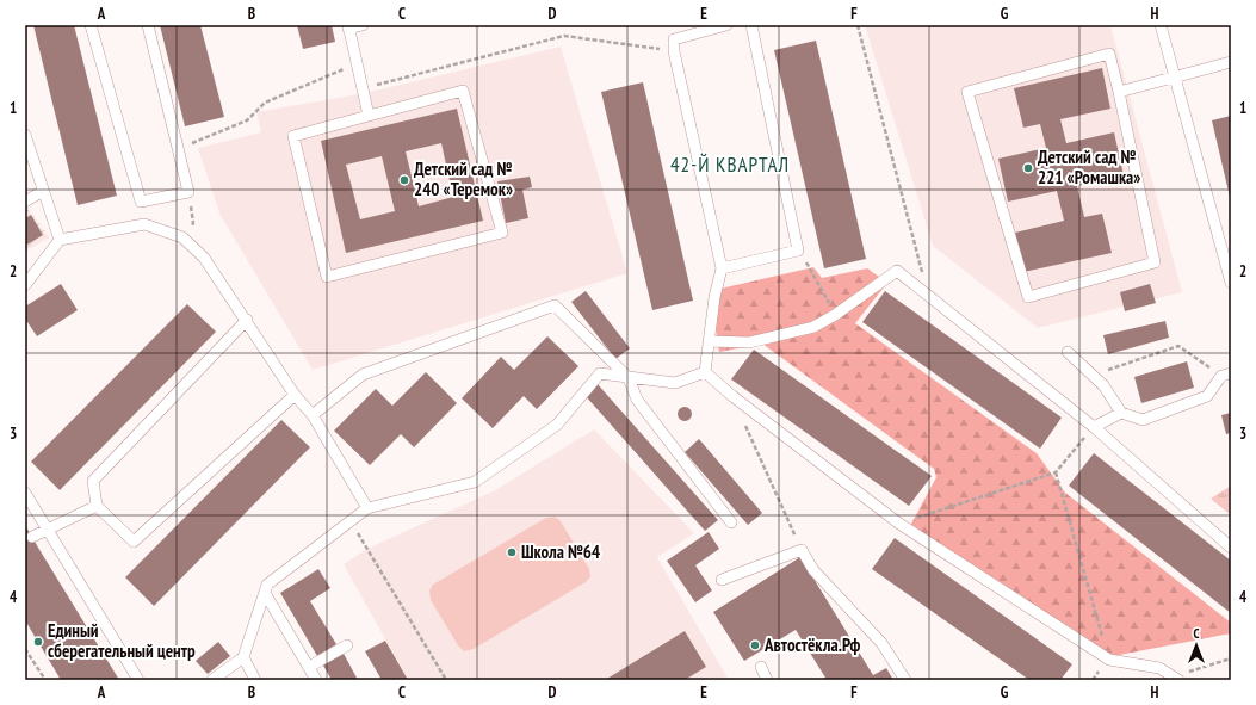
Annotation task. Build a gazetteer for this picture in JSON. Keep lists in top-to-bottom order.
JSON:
{
  "districts": ["42-Й КВАРТАЛ"],
  "places": [
    "Детский сад № 221 «Ромашка»",
    "Детский сад № 240 «Теремок»",
    "Школа №64",
    "Единый сберегательный центр",
    "Автостёкла.Рф"
  ],
  "north": "top",
  "grid": {
    "columns": [
      "A",
      "B",
      "C",
      "D",
      "E",
      "F",
      "G",
      "H"
    ],
    "rows": [
      "1",
      "2",
      "3",
      "4"
    ]
  }
}
